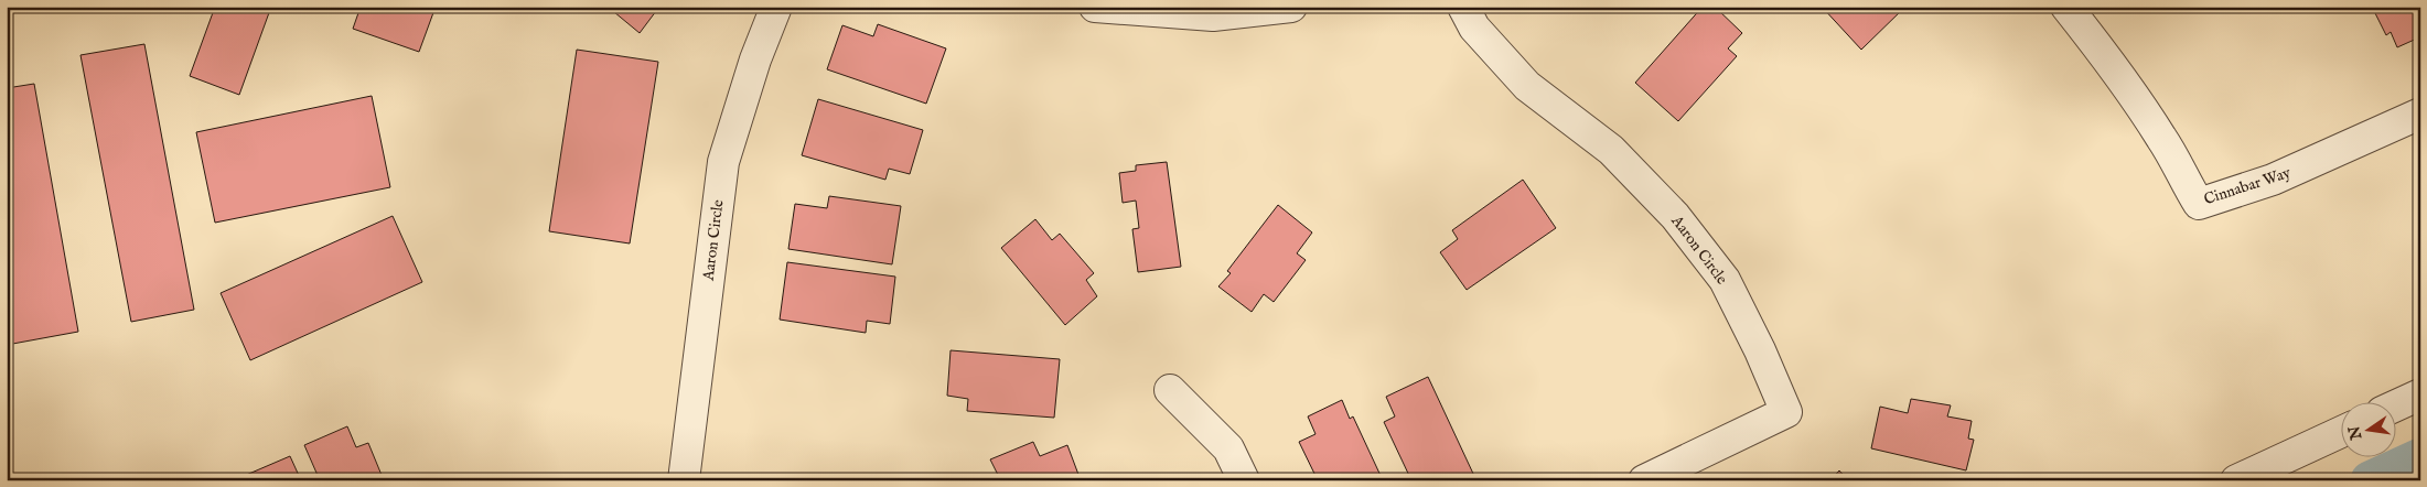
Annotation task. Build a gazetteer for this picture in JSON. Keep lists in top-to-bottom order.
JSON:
{
  "streets": {
    "street": ["Cinnabar Way", "Aaron Circle"]
  },
  "north": "left"
}
